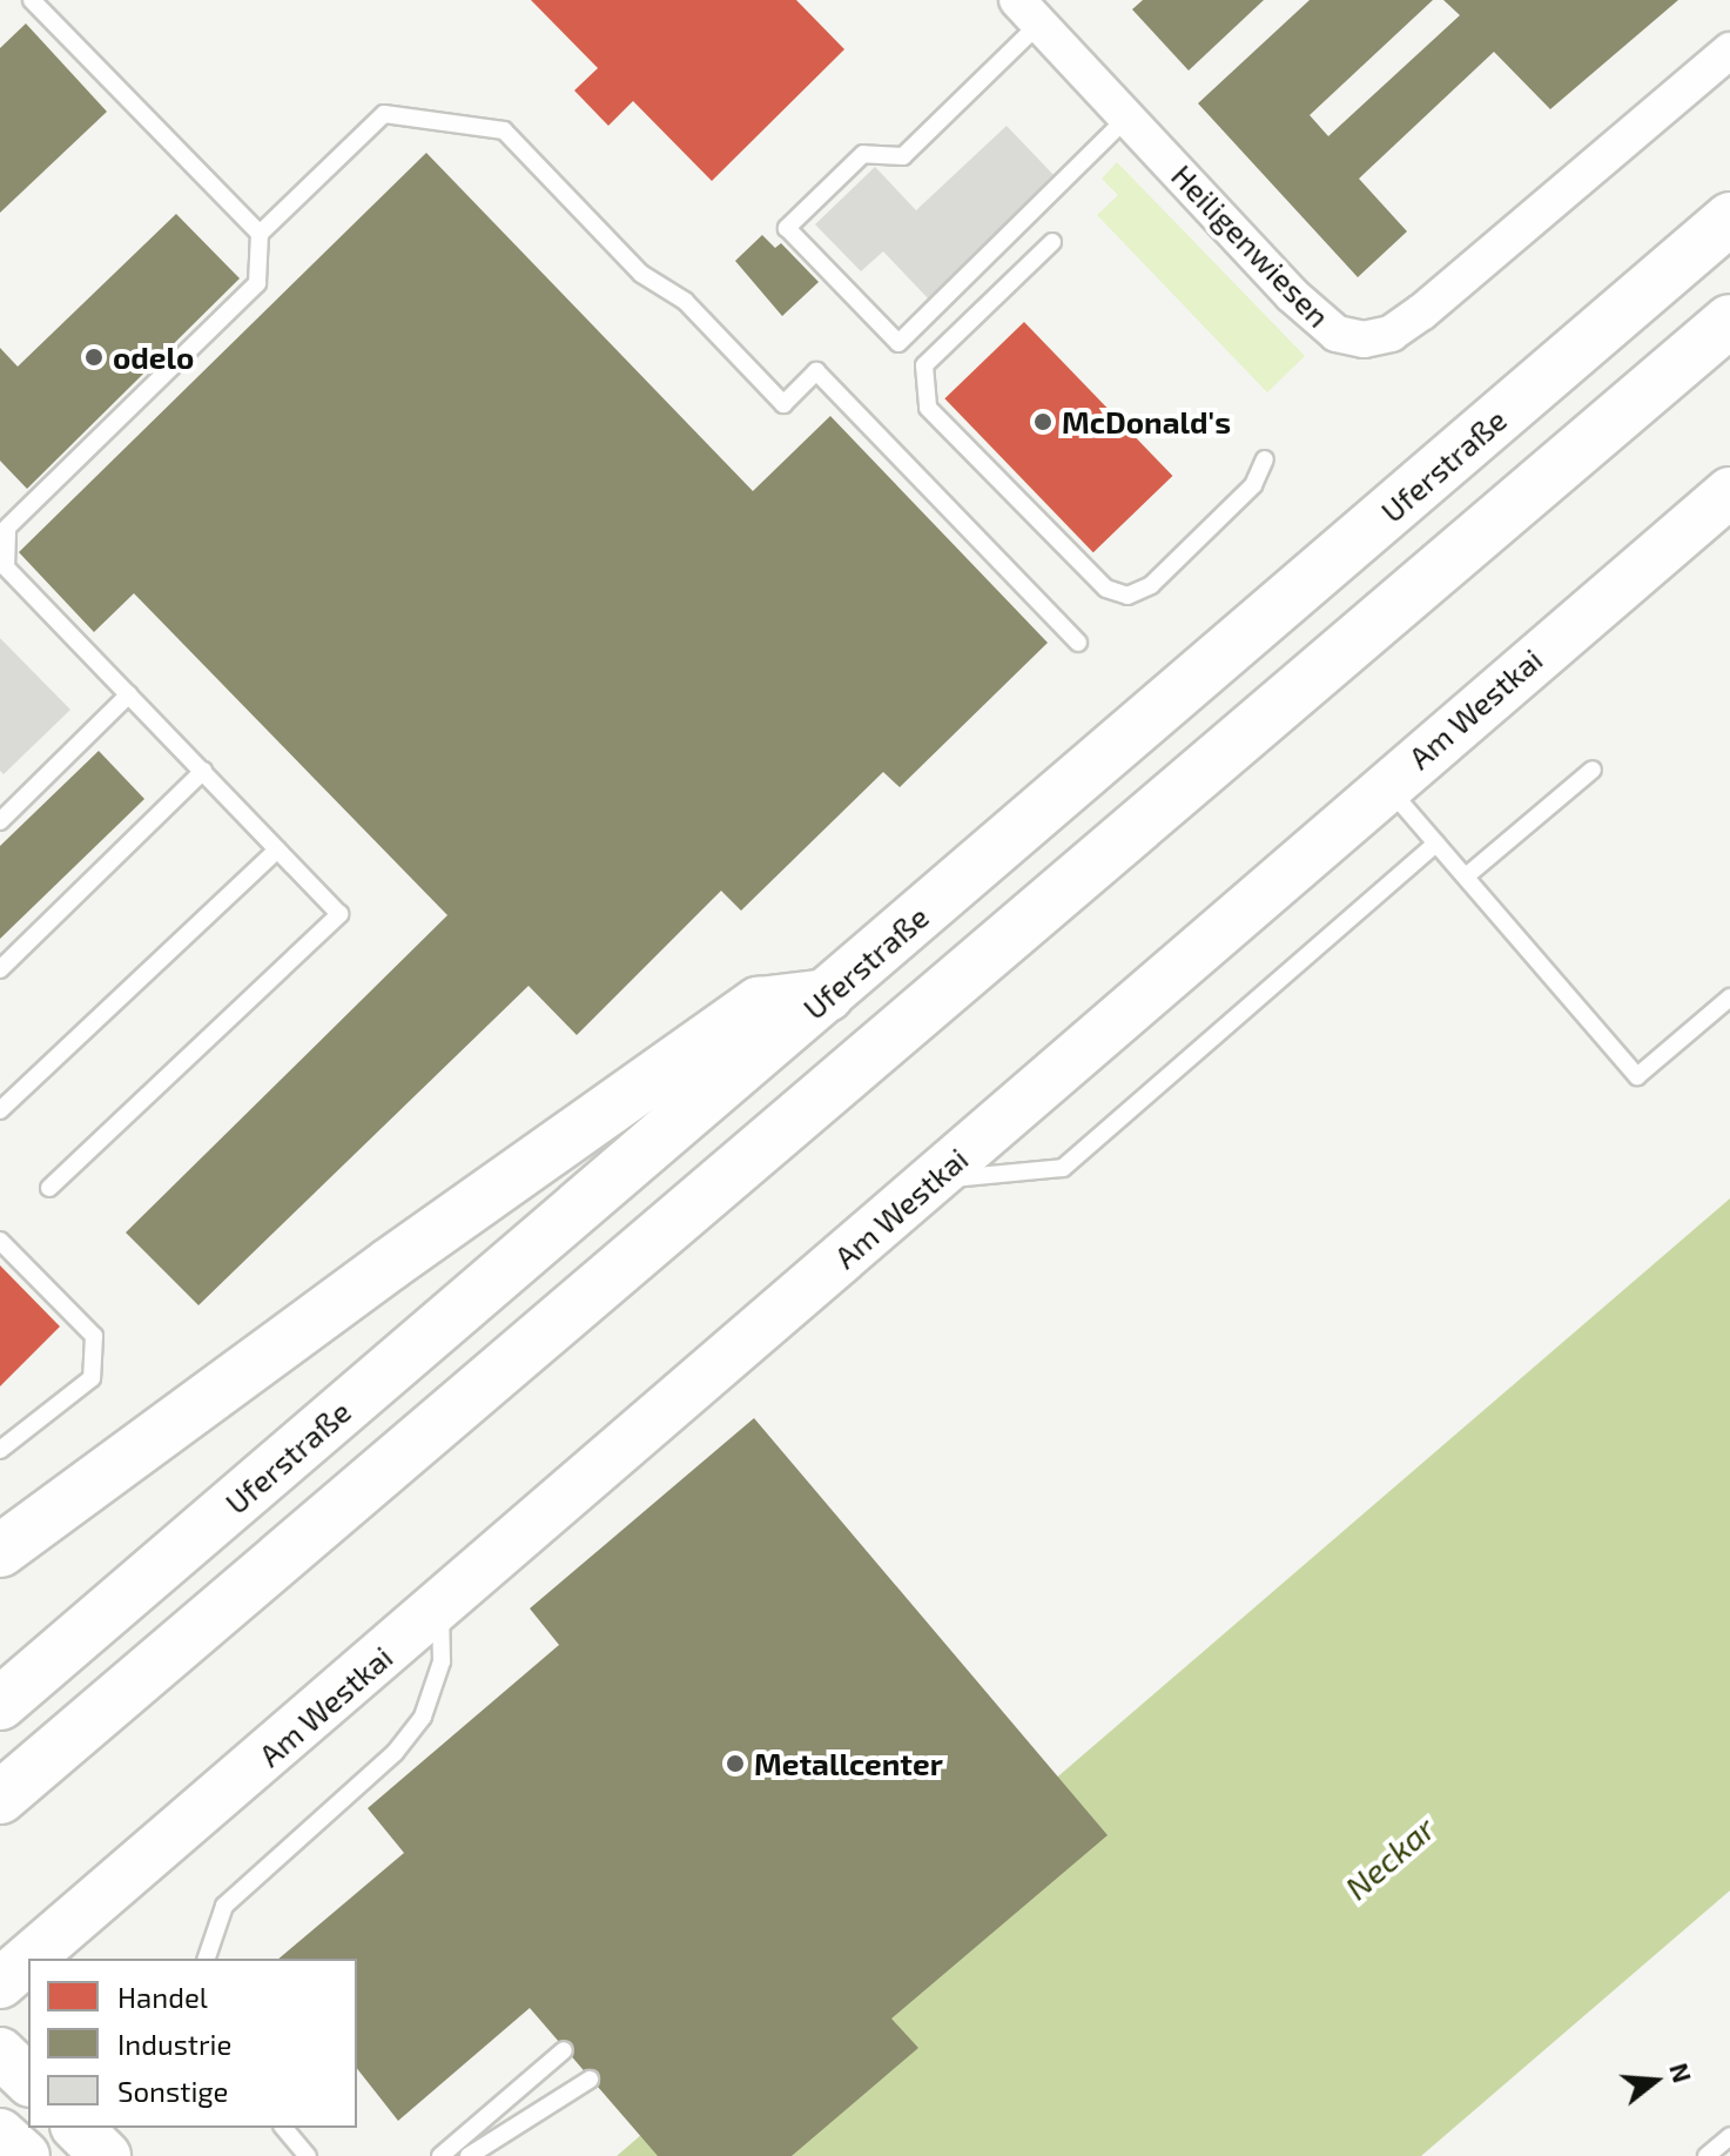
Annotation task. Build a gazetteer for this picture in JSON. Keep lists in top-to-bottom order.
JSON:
{
  "streets": {
    "highway": ["Uferstraße"],
    "main road": ["Am Westkai"],
    "street": ["Heiligenwiesen"]
  },
  "water": ["Neckar"],
  "places": ["odelo", "McDonald's", "Metallcenter"],
  "legend": ["Handel", "Industrie", "Sonstige"],
  "north": "right"
}
